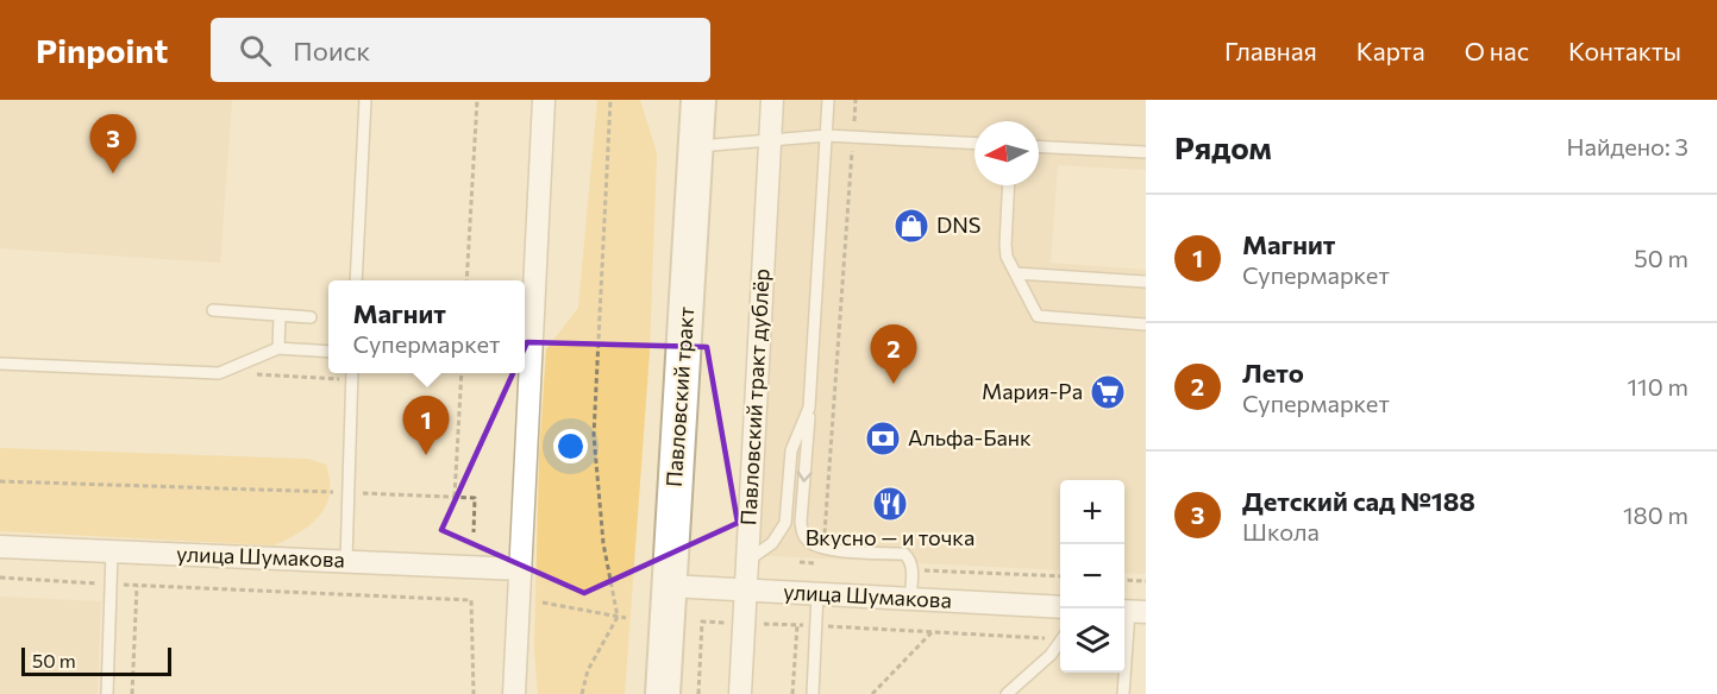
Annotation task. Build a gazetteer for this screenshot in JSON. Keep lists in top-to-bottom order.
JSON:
{
  "streets": {
    "main road": ["Павловский тракт"],
    "street": ["Павловский тракт дублёр", "улица Шумакова"]
  },
  "crossings": [
    ["Павловский тракт", "улица Шумакова"],
    ["Павловский тракт дублёр", "улица Шумакова"]
  ],
  "places": {
    "shop": ["DNS"],
    "supermarket": ["Мария-Ра"],
    "bank": ["Альфа-Банк"],
    "restaurant": ["Вкусно — и точка"]
  },
  "scale_bar": "50 m",
  "north": "left",
  "page": {
    "header": "Pinpoint",
    "search": "Поиск",
    "nav": [
      "Главная",
      "Карта",
      "О нас",
      "Контакты"
    ],
    "heading": ["Рядом", "Найдено: 3"],
    "pins": ["3", "2", "1"],
    "list": [
      {
        "mark": "1",
        "name": "Магнит",
        "note": "Супермаркет",
        "value": "50 m"
      },
      {
        "mark": "2",
        "name": "Лето",
        "note": "Супермаркет",
        "value": "110 m"
      },
      {
        "mark": "3",
        "name": "Детский сад №188",
        "note": "Школа",
        "value": "180 m"
      }
    ],
    "popup": ["Магнит", "Супермаркет"],
    "map_buttons": ["+", "−"],
    "scale": "50 m"
  }
}
